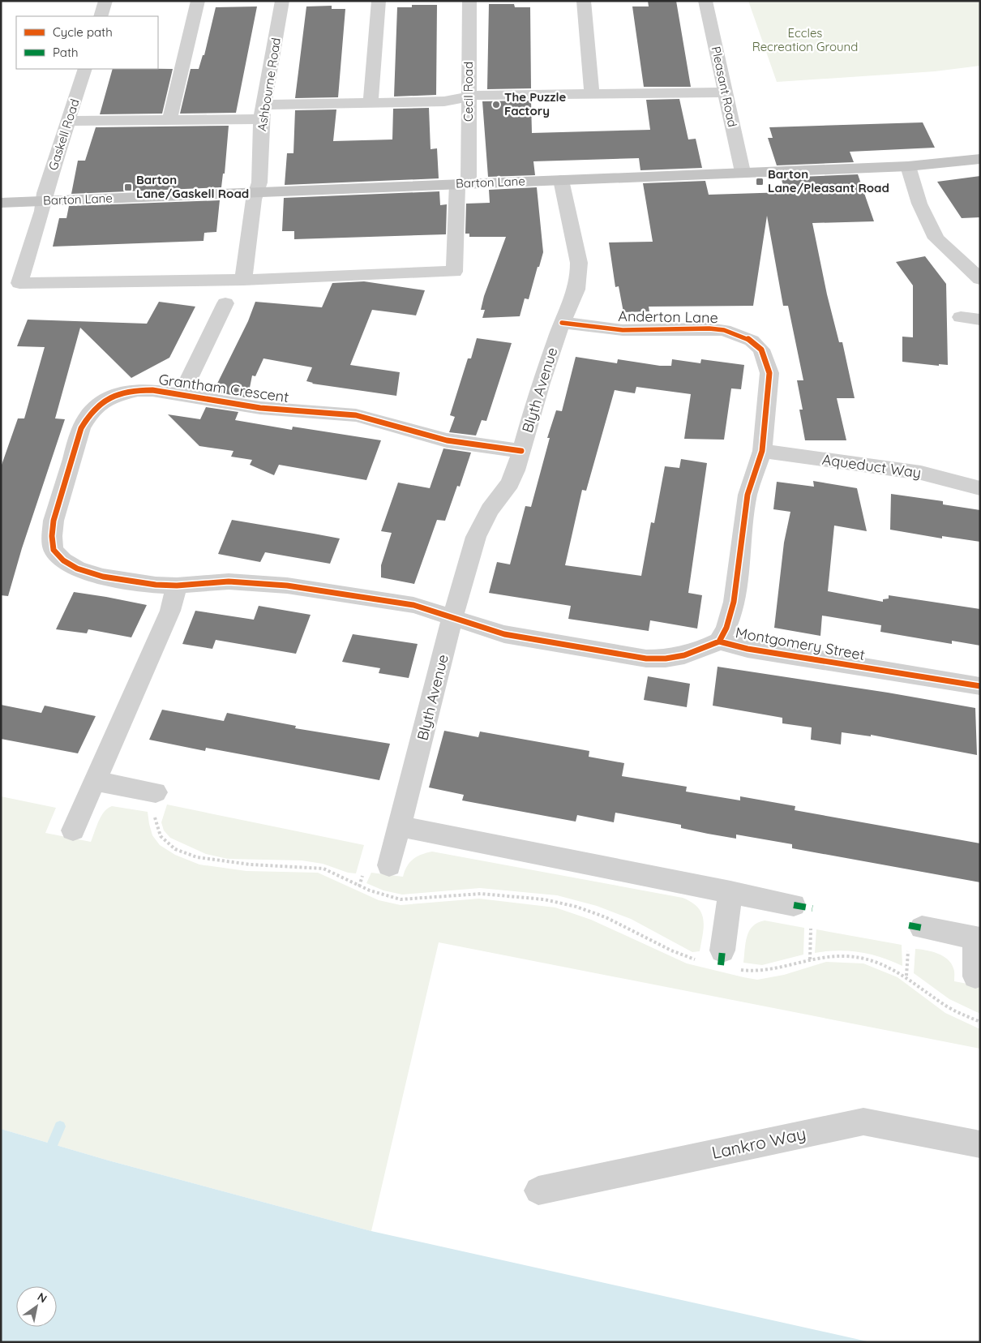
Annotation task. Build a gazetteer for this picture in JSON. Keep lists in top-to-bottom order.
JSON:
{
  "streets": {
    "main road": ["Barton Lane"],
    "street": [
      "Ashbourne Road",
      "Pleasant Road",
      "Cecil Road",
      "Gaskell Road",
      "Anderton Lane",
      "Grantham Crescent",
      "Blyth Avenue",
      "Aqueduct Way",
      "Montgomery Street",
      "Lankro Way"
    ]
  },
  "crossings": [
    ["Ashbourne Road", "Cecil Road"],
    ["Ashbourne Road", "Gaskell Road"],
    ["Ashbourne Road", "Barton Lane"],
    ["Pleasant Road", "Barton Lane"],
    ["Cecil Road", "Gaskell Road"],
    ["Cecil Road", "Barton Lane"],
    ["Gaskell Road", "Barton Lane"],
    ["Barton Lane", "Blyth Avenue"],
    ["Anderton Lane", "Blyth Avenue"],
    ["Anderton Lane", "Aqueduct Way"],
    ["Anderton Lane", "Montgomery Street"],
    ["Grantham Crescent", "Blyth Avenue"],
    ["Grantham Crescent", "Montgomery Street"],
    ["Blyth Avenue", "Montgomery Street"]
  ],
  "parks": ["Eccles Recreation Ground"],
  "places": {
    "other": ["The Puzzle Factory"],
    "transit": ["Barton Lane/Pleasant Road", "Barton Lane/Gaskell Road"]
  },
  "legend": ["Cycle path", "Path"],
  "north": "top right"
}
